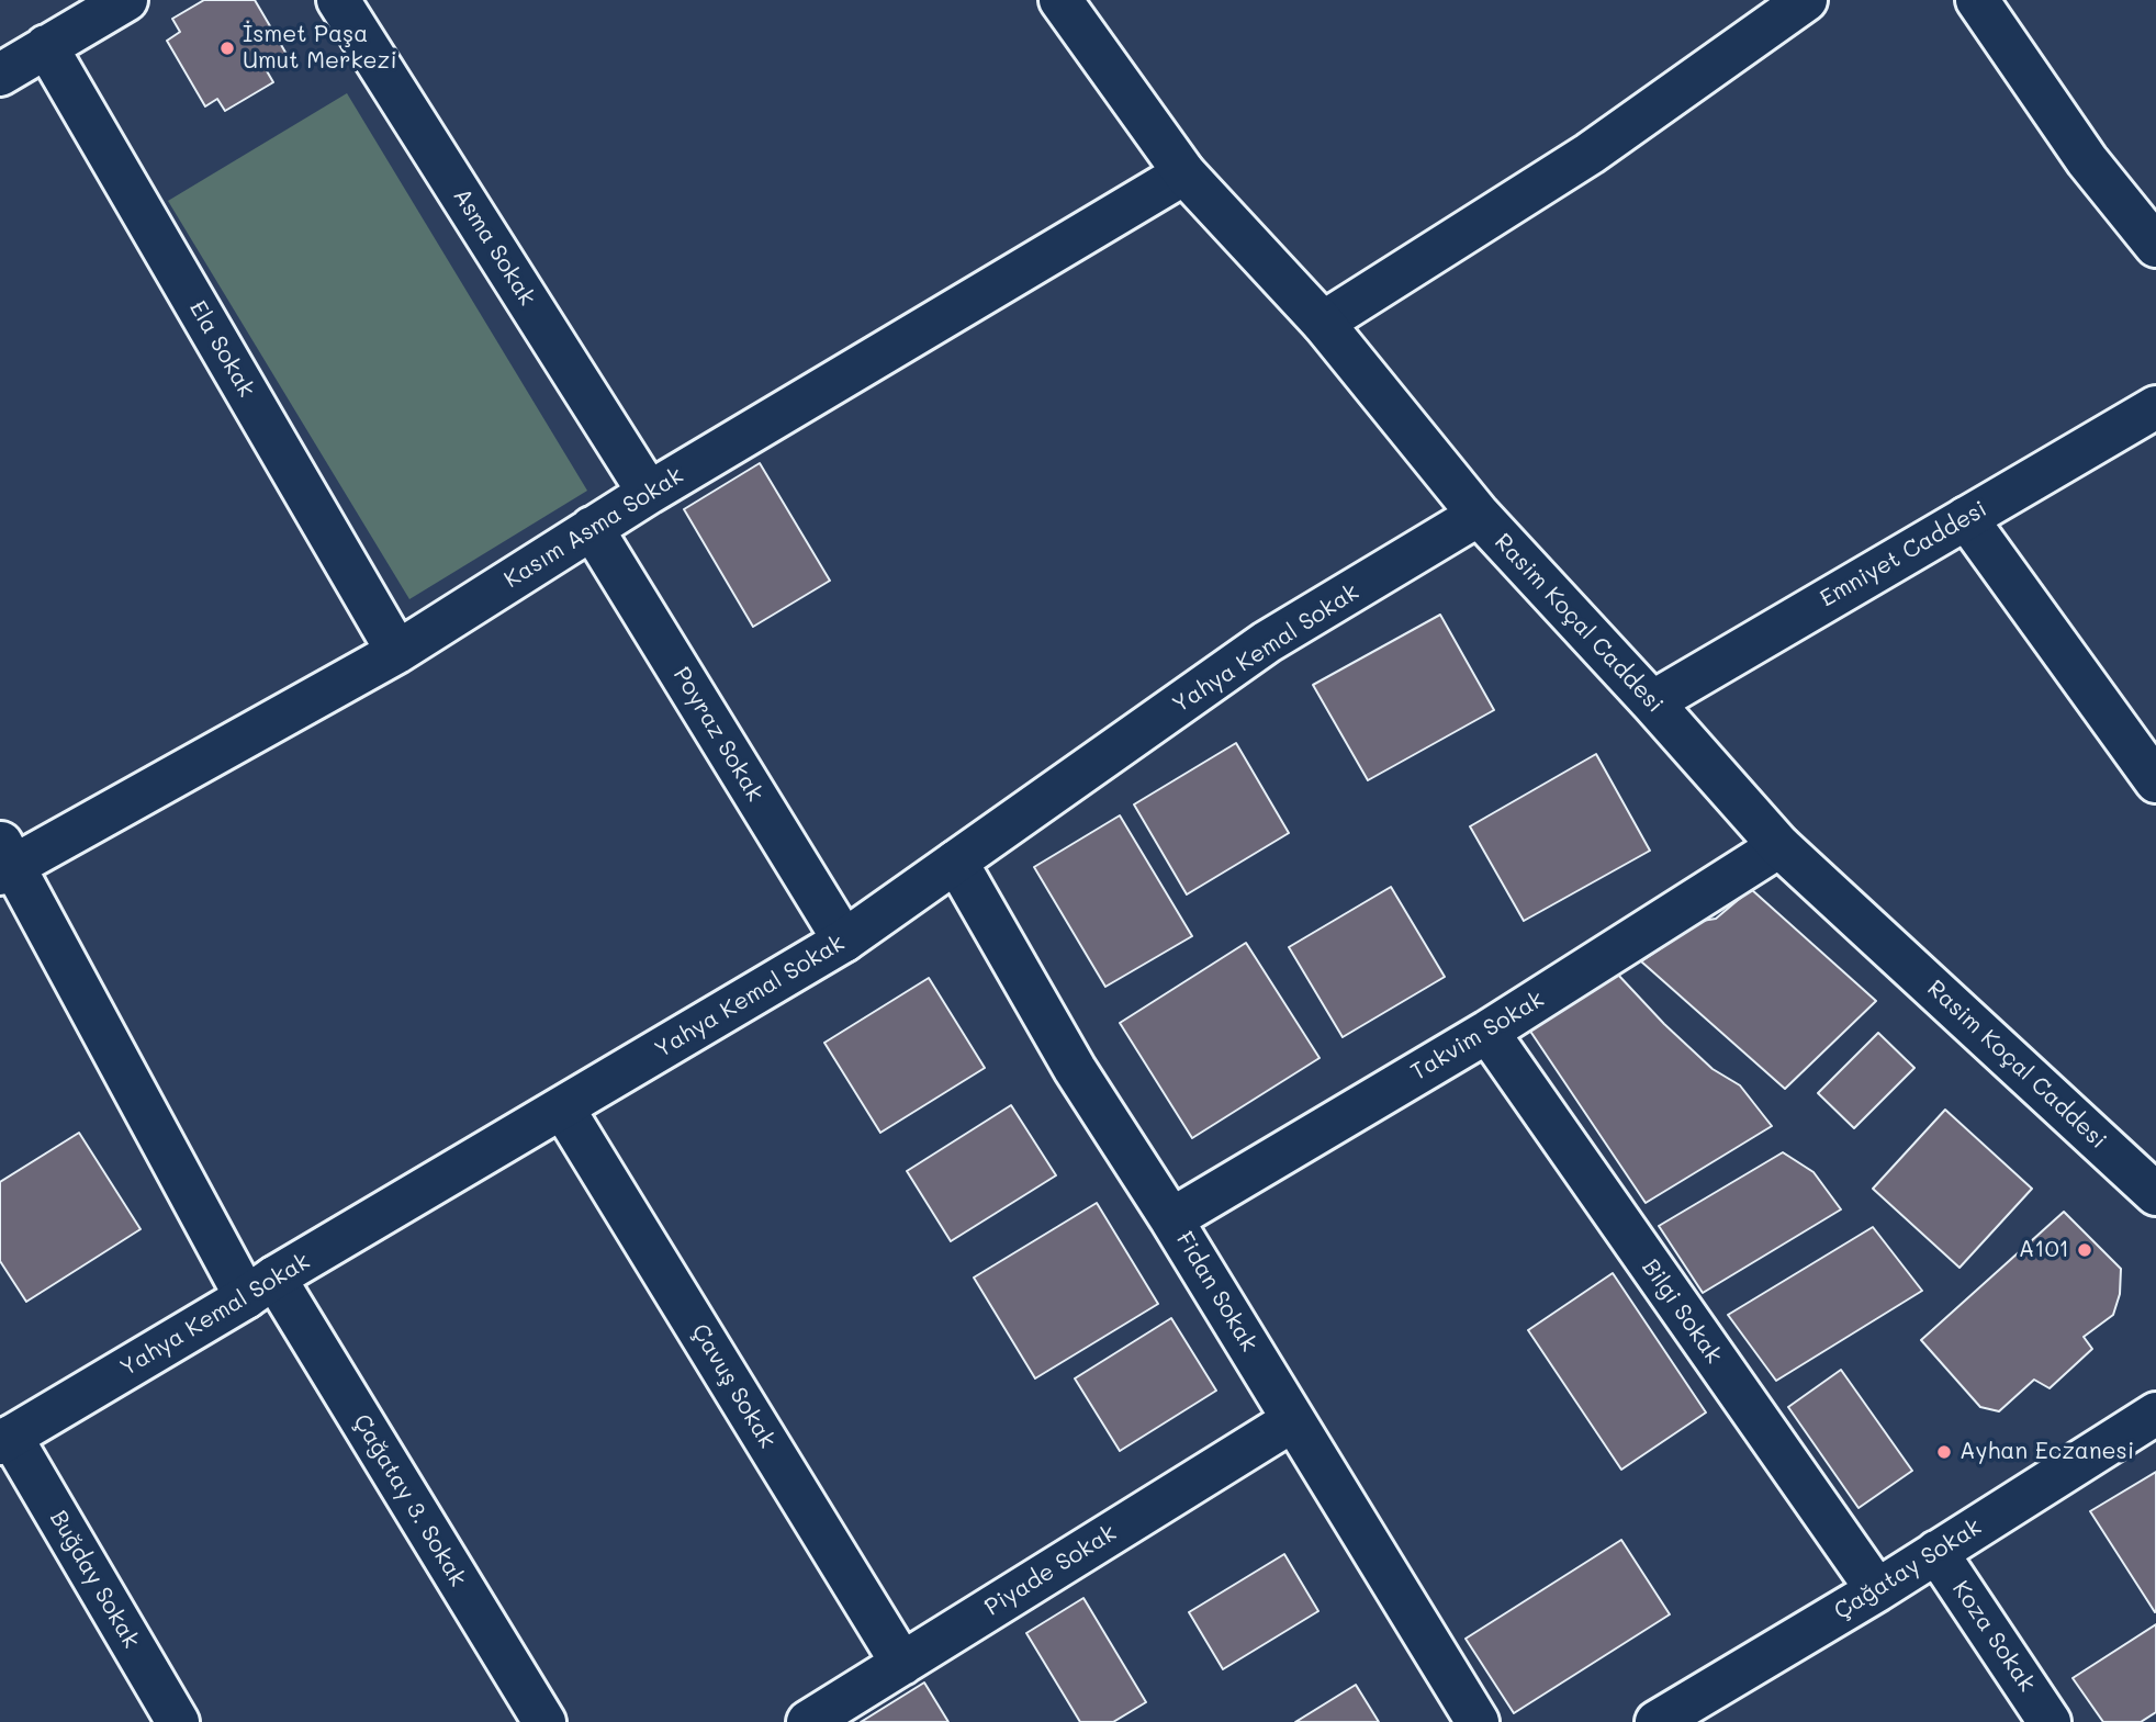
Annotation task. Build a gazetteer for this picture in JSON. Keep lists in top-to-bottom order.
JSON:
{
  "streets": {
    "street": [
      "Asma Sokak",
      "Ela Sokak",
      "Kasım Asma Sokak",
      "Emniyet Caddesi",
      "Rasim Koçal Caddesi",
      "Yahya Kemal Sokak",
      "Poyraz Sokak",
      "Takvim Sokak",
      "Fidan Sokak",
      "Bilgi Sokak",
      "Çavuş Sokak",
      "Çağatay 3. Sokak",
      "Çağatay Sokak",
      "Piyade Sokak",
      "Buğday Sokak",
      "Koza Sokak"
    ]
  },
  "crossings": [
    ["Asma Sokak", "Kasım Asma Sokak"],
    ["Ela Sokak", "Kasım Asma Sokak"],
    ["Kasım Asma Sokak", "Rasim Koçal Caddesi"],
    ["Kasım Asma Sokak", "Poyraz Sokak"],
    ["Kasım Asma Sokak", "Çağatay 3. Sokak"],
    ["Emniyet Caddesi", "Rasim Koçal Caddesi"],
    ["Rasim Koçal Caddesi", "Yahya Kemal Sokak"],
    ["Rasim Koçal Caddesi", "Takvim Sokak"],
    ["Yahya Kemal Sokak", "Poyraz Sokak"],
    ["Yahya Kemal Sokak", "Fidan Sokak"],
    ["Yahya Kemal Sokak", "Çavuş Sokak"],
    ["Yahya Kemal Sokak", "Çağatay 3. Sokak"],
    ["Yahya Kemal Sokak", "Buğday Sokak"],
    ["Takvim Sokak", "Fidan Sokak"],
    ["Takvim Sokak", "Bilgi Sokak"],
    ["Fidan Sokak", "Piyade Sokak"],
    ["Bilgi Sokak", "Çağatay Sokak"],
    ["Çavuş Sokak", "Piyade Sokak"],
    ["Çağatay Sokak", "Koza Sokak"]
  ],
  "places": ["İsmet Paşa Umut Merkezi", "A101", "Ayhan Eczanesi"]
}
